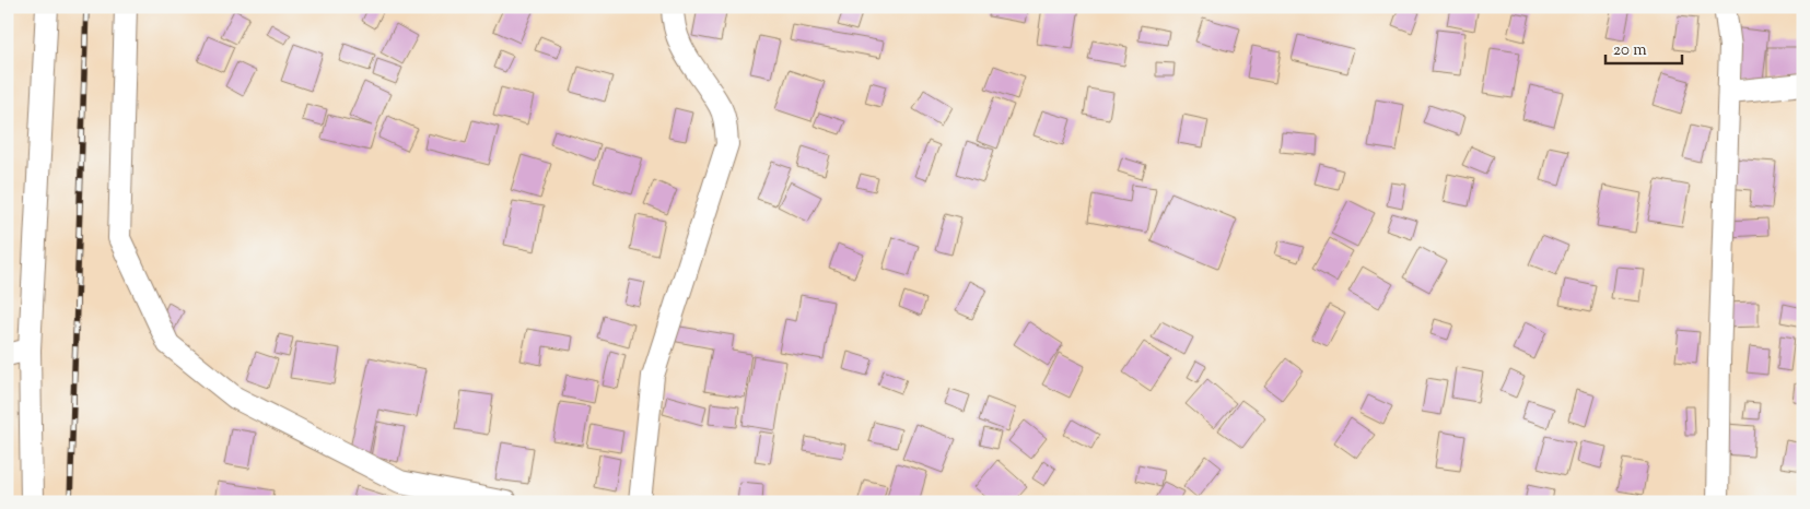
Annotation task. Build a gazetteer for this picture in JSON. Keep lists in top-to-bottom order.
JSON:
{
  "scale_bar": "20 m"
}
